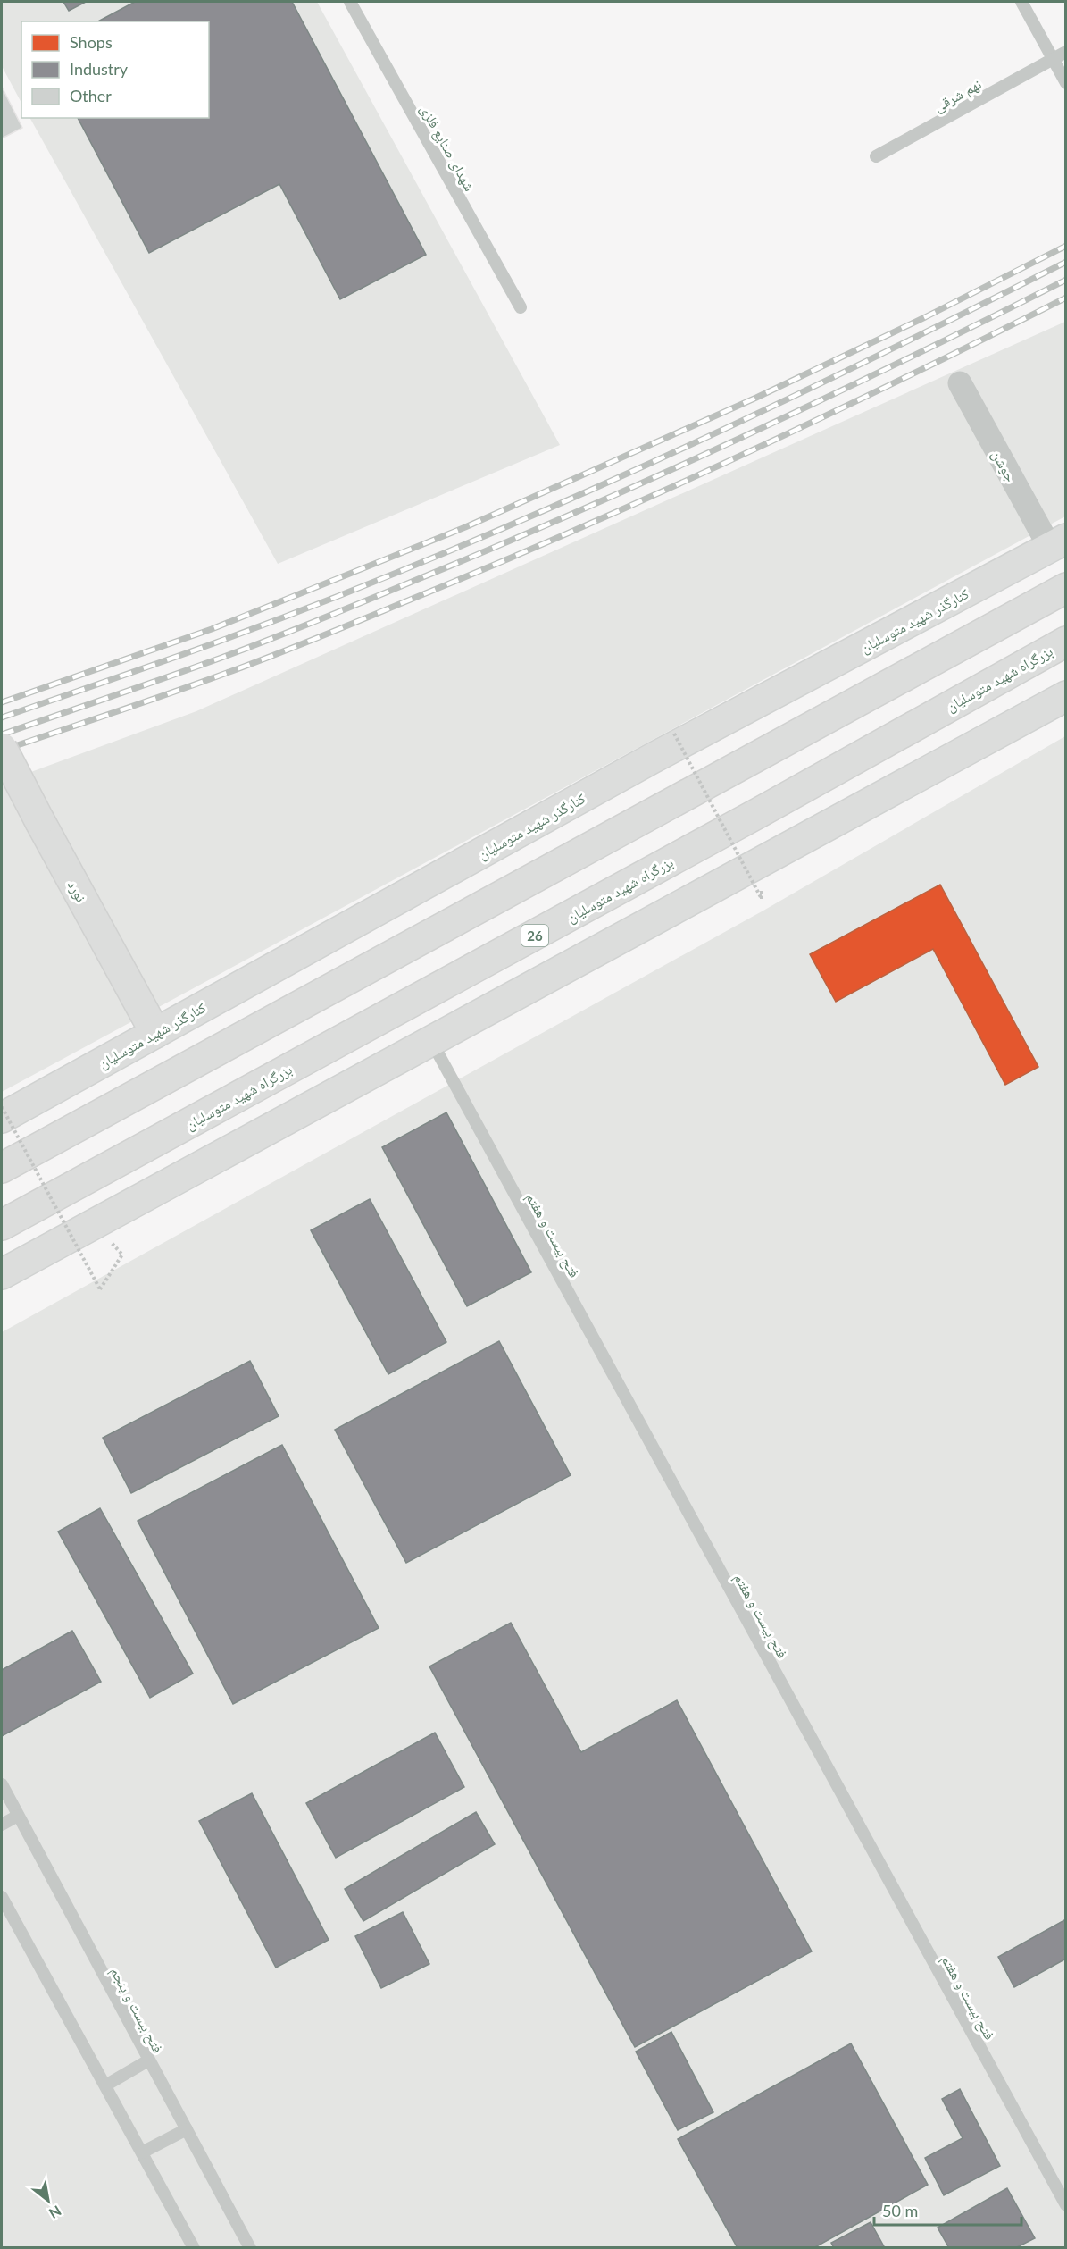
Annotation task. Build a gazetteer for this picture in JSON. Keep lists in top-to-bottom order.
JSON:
{
  "streets": {
    "main road": [
      "کنارگذر شهید متوسلیان",
      "بزرگراه شهید متوسلیان",
      "نورد",
      "26"
    ],
    "street": ["جوشن"],
    "lane": [
      "نهم شرقی",
      "شهدای صنایع فلزی",
      "فتح بیست و هفتم",
      "فتح بیست و پنجم"
    ]
  },
  "crossings": [
    ["جوشن", "کنارگذر شهید متوسلیان"],
    ["کنارگذر شهید متوسلیان", "نورد"]
  ],
  "legend": ["Shops", "Industry", "Other"],
  "scale_bar": "50 m",
  "north": "bottom right"
}
